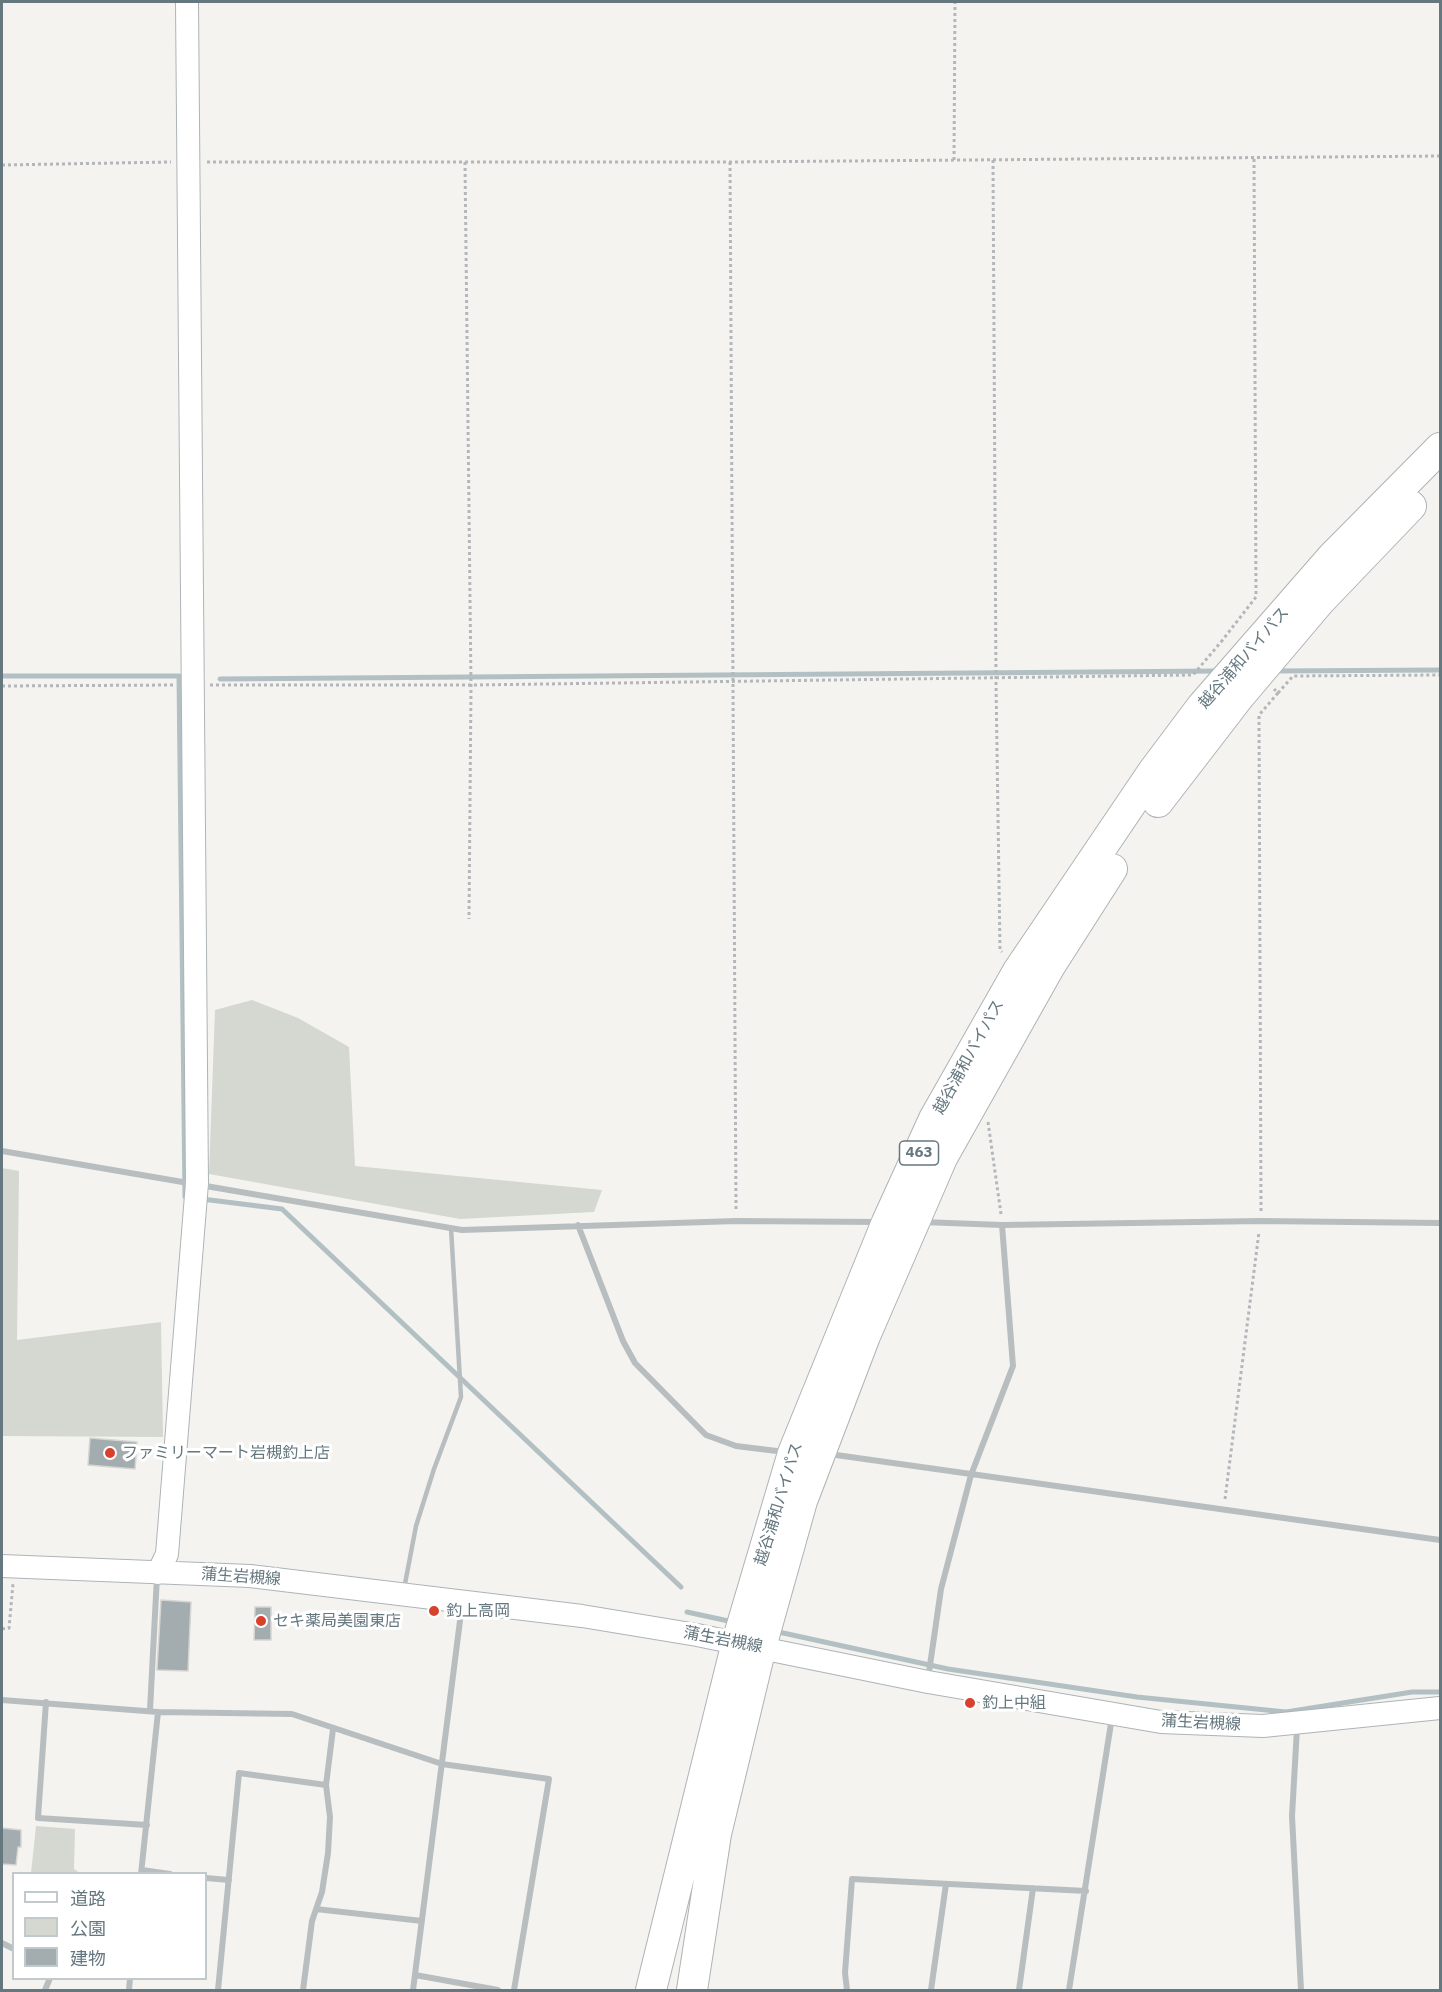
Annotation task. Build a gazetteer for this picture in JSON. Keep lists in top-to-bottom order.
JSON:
{
  "streets": {
    "highway": ["越谷浦和バイパス", "463"],
    "street": ["蒲生岩槻線"]
  },
  "crossings": [
    ["越谷浦和バイパス", "蒲生岩槻線"]
  ],
  "places": [
    "ファミリーマート岩槻釣上店",
    "釣上高岡",
    "セキ薬局美園東店",
    "釣上中組"
  ],
  "legend": ["道路", "公園", "建物"]
}
